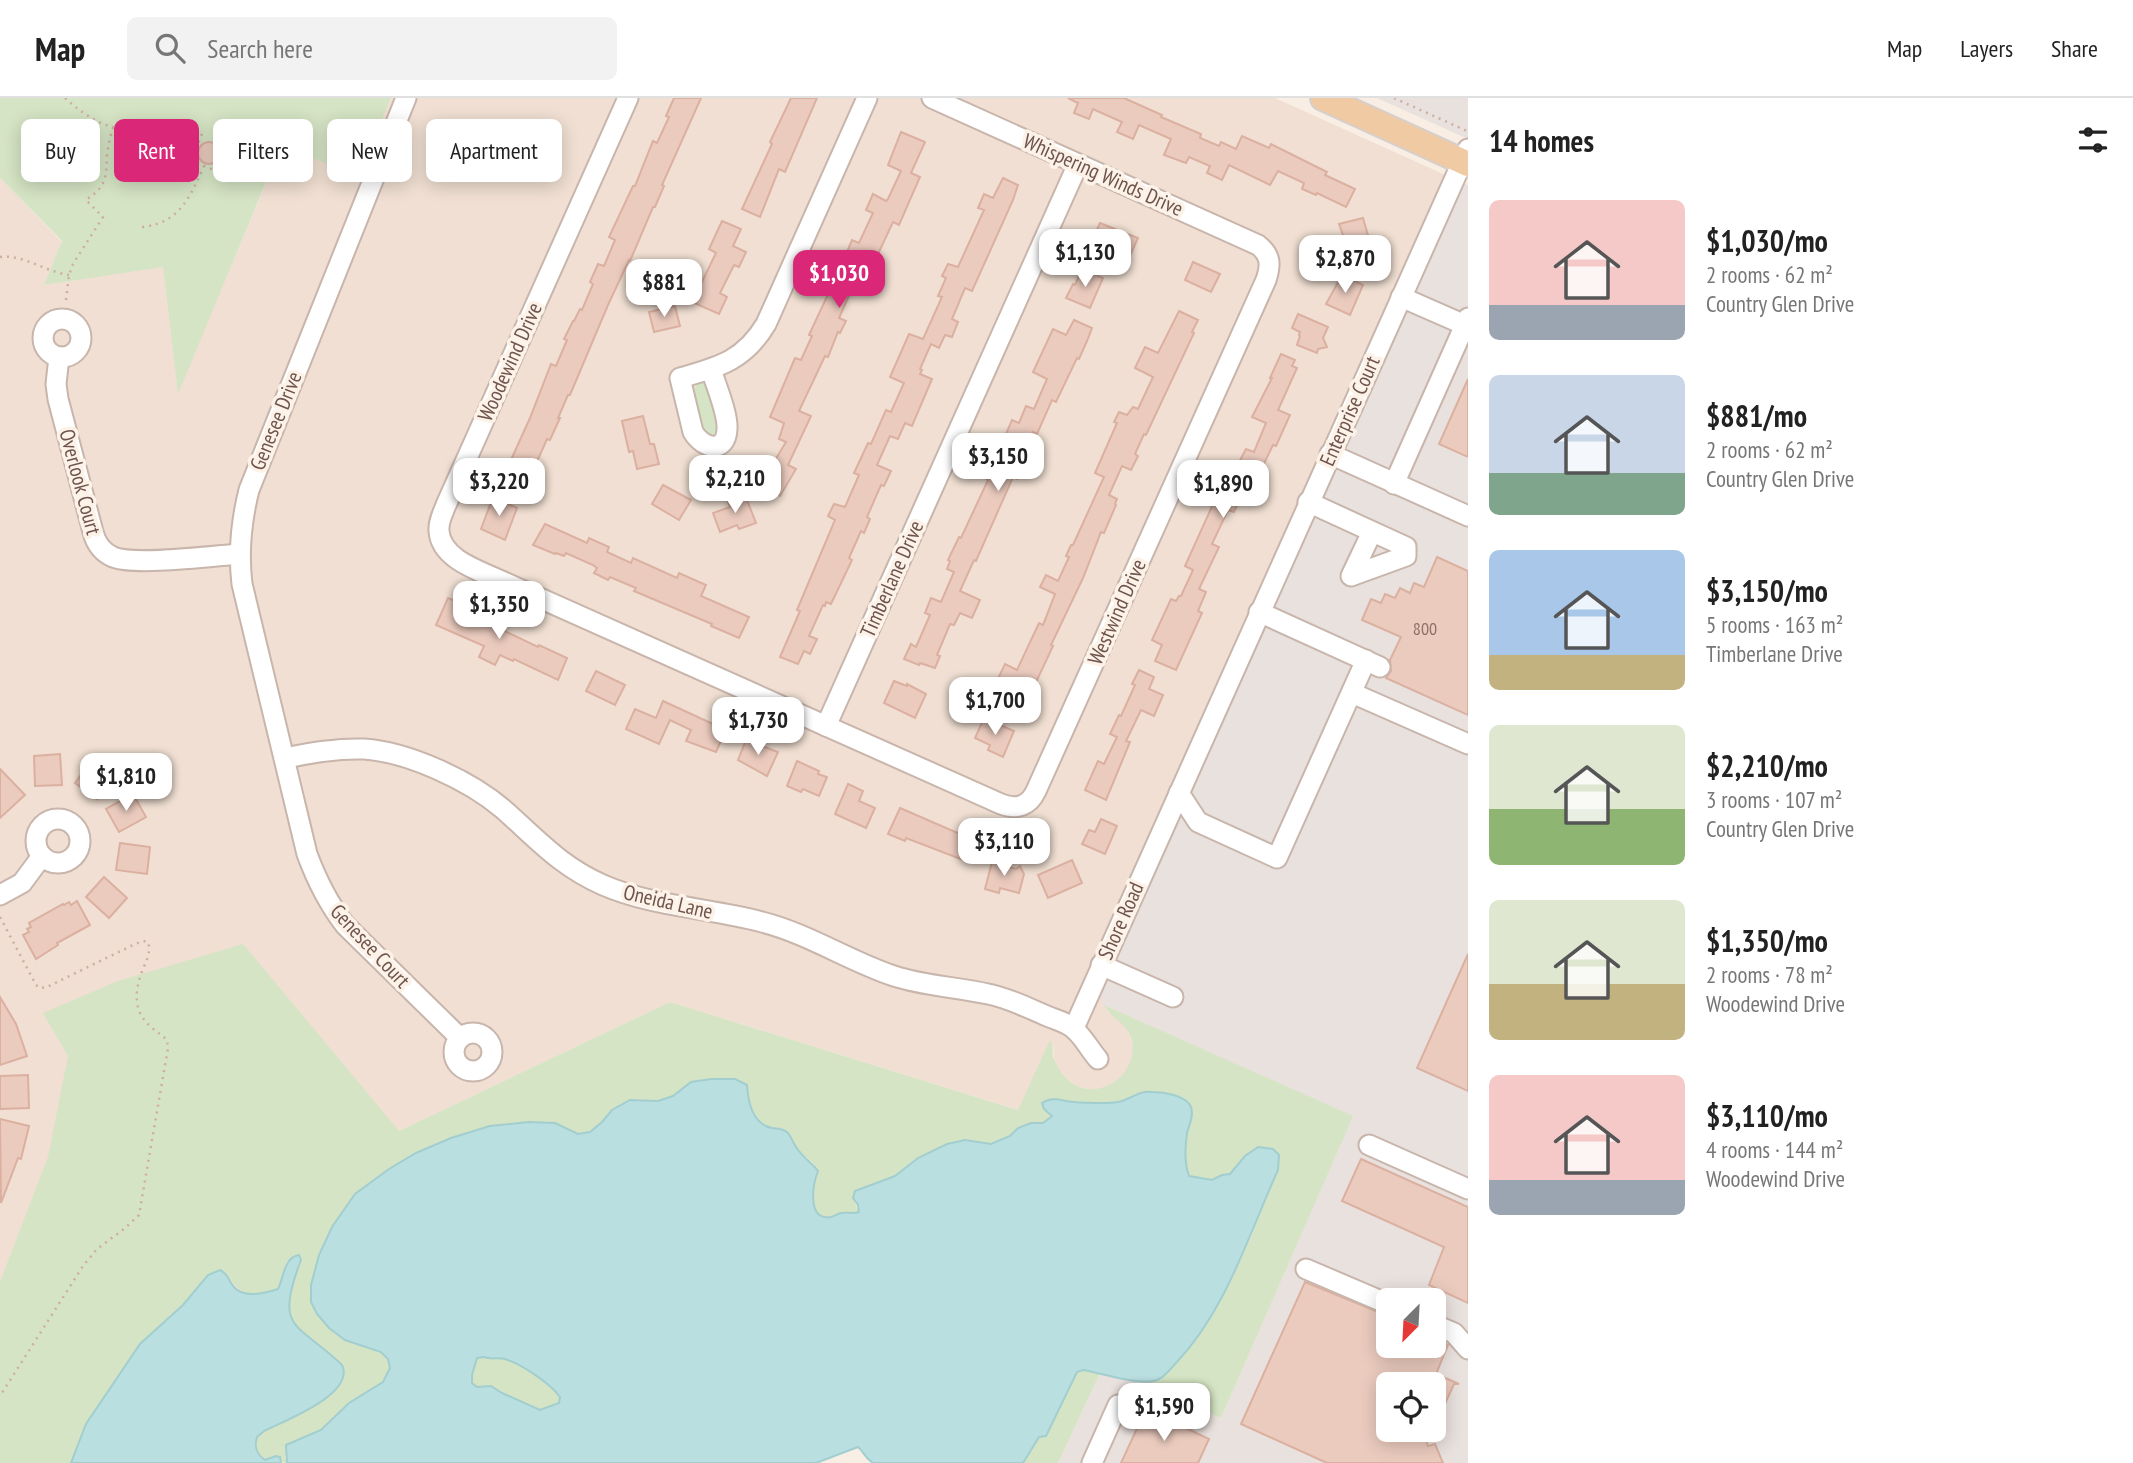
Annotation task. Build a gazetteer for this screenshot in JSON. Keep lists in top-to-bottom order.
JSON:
{
  "streets": {
    "street": [
      "Whispering Winds Drive",
      "Woodewind Drive",
      "Enterprise Court",
      "Genesee Drive",
      "Overlook Court",
      "Timberlane Drive",
      "Westwind Drive",
      "Oneida Lane",
      "Shore Road",
      "Genesee Court"
    ]
  },
  "crossings": [
    ["Whispering Winds Drive", "Timberlane Drive"],
    ["Whispering Winds Drive", "Westwind Drive"],
    ["Woodewind Drive", "Timberlane Drive"],
    ["Woodewind Drive", "Westwind Drive"],
    ["Enterprise Court", "Shore Road"],
    ["Genesee Drive", "Overlook Court"],
    ["Genesee Drive", "Oneida Lane"],
    ["Genesee Drive", "Genesee Court"],
    ["Oneida Lane", "Shore Road"],
    ["Oneida Lane", "Genesee Court"]
  ],
  "house_numbers": ["800"],
  "north": "bottom left",
  "page": {
    "header": "Map",
    "search": "Search here",
    "nav": ["Map", "Layers", "Share"],
    "heading": "14 homes",
    "chip": [
      "Buy",
      "Rent",
      "Filters",
      "New",
      "Apartment"
    ],
    "list": [
      {
        "name": "$1,030/mo",
        "note": "2 rooms · 62 m² · Country Glen Drive"
      },
      {
        "name": "$881/mo",
        "note": "2 rooms · 62 m² · Country Glen Drive"
      },
      {
        "name": "$3,150/mo",
        "note": "5 rooms · 163 m² · Timberlane Drive"
      },
      {
        "name": "$2,210/mo",
        "note": "3 rooms · 107 m² · Country Glen Drive"
      },
      {
        "name": "$1,350/mo",
        "note": "2 rooms · 78 m² · Woodewind Drive"
      },
      {
        "name": "$3,110/mo",
        "note": "4 rooms · 144 m² · Woodewind Drive"
      }
    ],
    "price": [
      "$1,130",
      "$2,870",
      "$1,030",
      "$881",
      "$3,150",
      "$2,210",
      "$3,220",
      "$1,890",
      "$1,350",
      "$1,700",
      "$1,730",
      "$1,810",
      "$3,110",
      "$1,590"
    ]
  }
}
